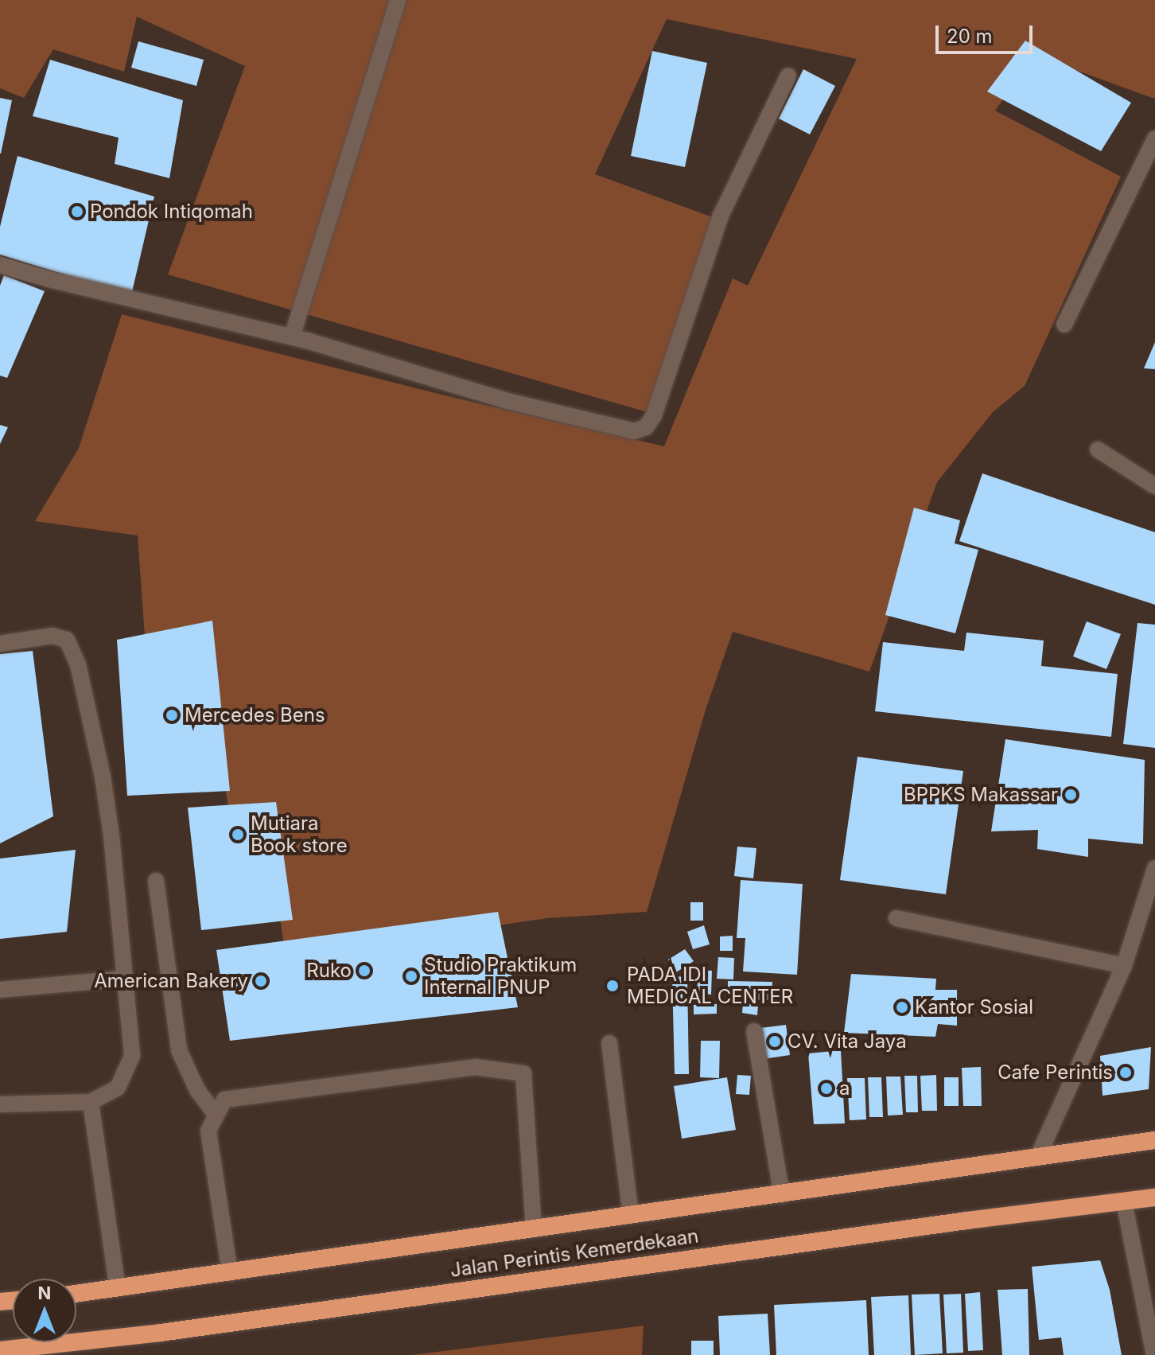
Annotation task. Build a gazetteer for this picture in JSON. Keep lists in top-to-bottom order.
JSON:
{
  "streets": {
    "highway": ["Jalan Perintis Kemerdekaan"]
  },
  "places": [
    "Pondok Intiqomah",
    "Mercedes Bens",
    "BPPKS Makassar",
    "Mutiara Book store",
    "Ruko",
    "Studio Praktikum Internal PNUP",
    "American Bakery",
    "PADA IDI MEDICAL CENTER",
    "Kantor Sosial",
    "CV. Vita Jaya",
    "Cafe Perintis",
    "a"
  ],
  "scale_bar": "20 m",
  "north": "top"
}
